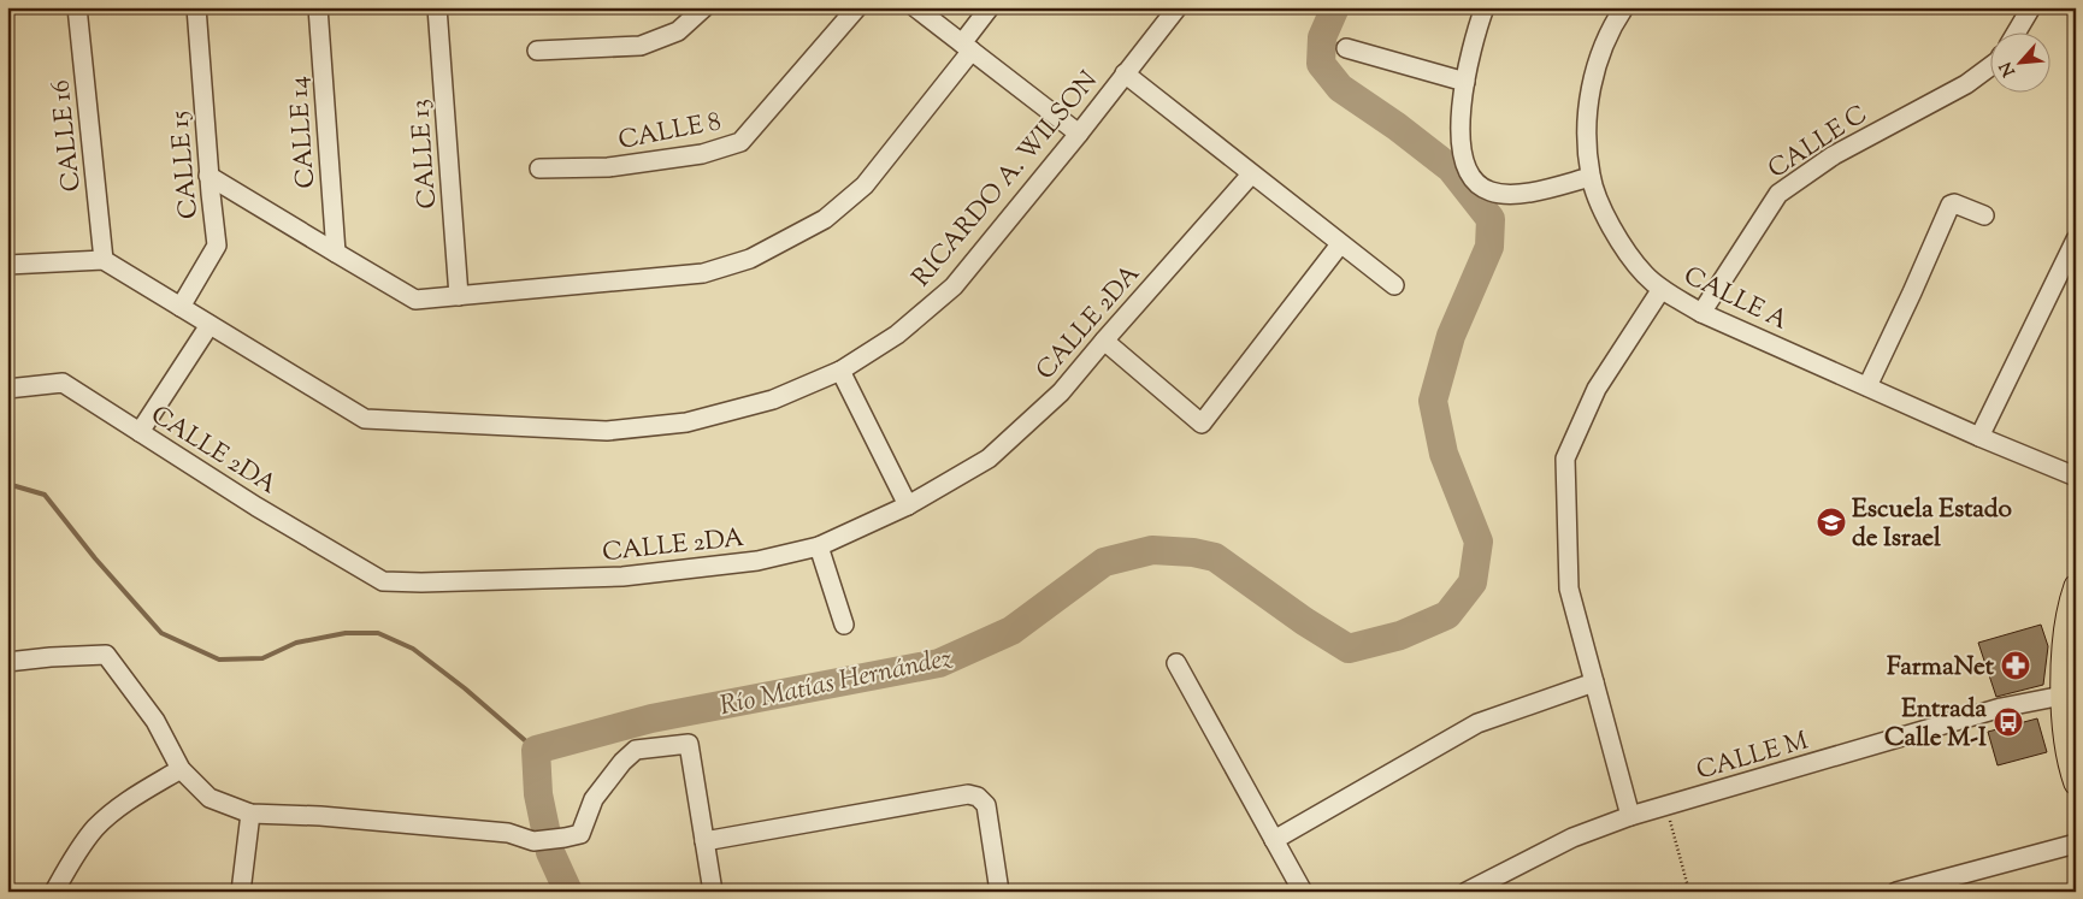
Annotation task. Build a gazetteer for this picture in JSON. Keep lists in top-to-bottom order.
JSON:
{
  "streets": {
    "street": [
      "CALLE 8",
      "CALLE 14",
      "CALLE 16",
      "CALLE C",
      "CALLE 13",
      "CALLE 15",
      "RICARDO A. WILSON",
      "CALLE A",
      "CALLE 2DA",
      "CALLE M"
    ]
  },
  "crossings": [
    ["CALLE 16", "RICARDO A. WILSON"],
    ["CALLE C", "CALLE A"],
    ["CALLE 15", "RICARDO A. WILSON"]
  ],
  "water": ["Río Matías Hernández"],
  "places": {
    "school or university": ["Escuela Estado de Israel"],
    "pharmacy": ["FarmaNet"],
    "bus stop": ["Entrada Calle M-I"]
  },
  "north": "bottom left"
}
